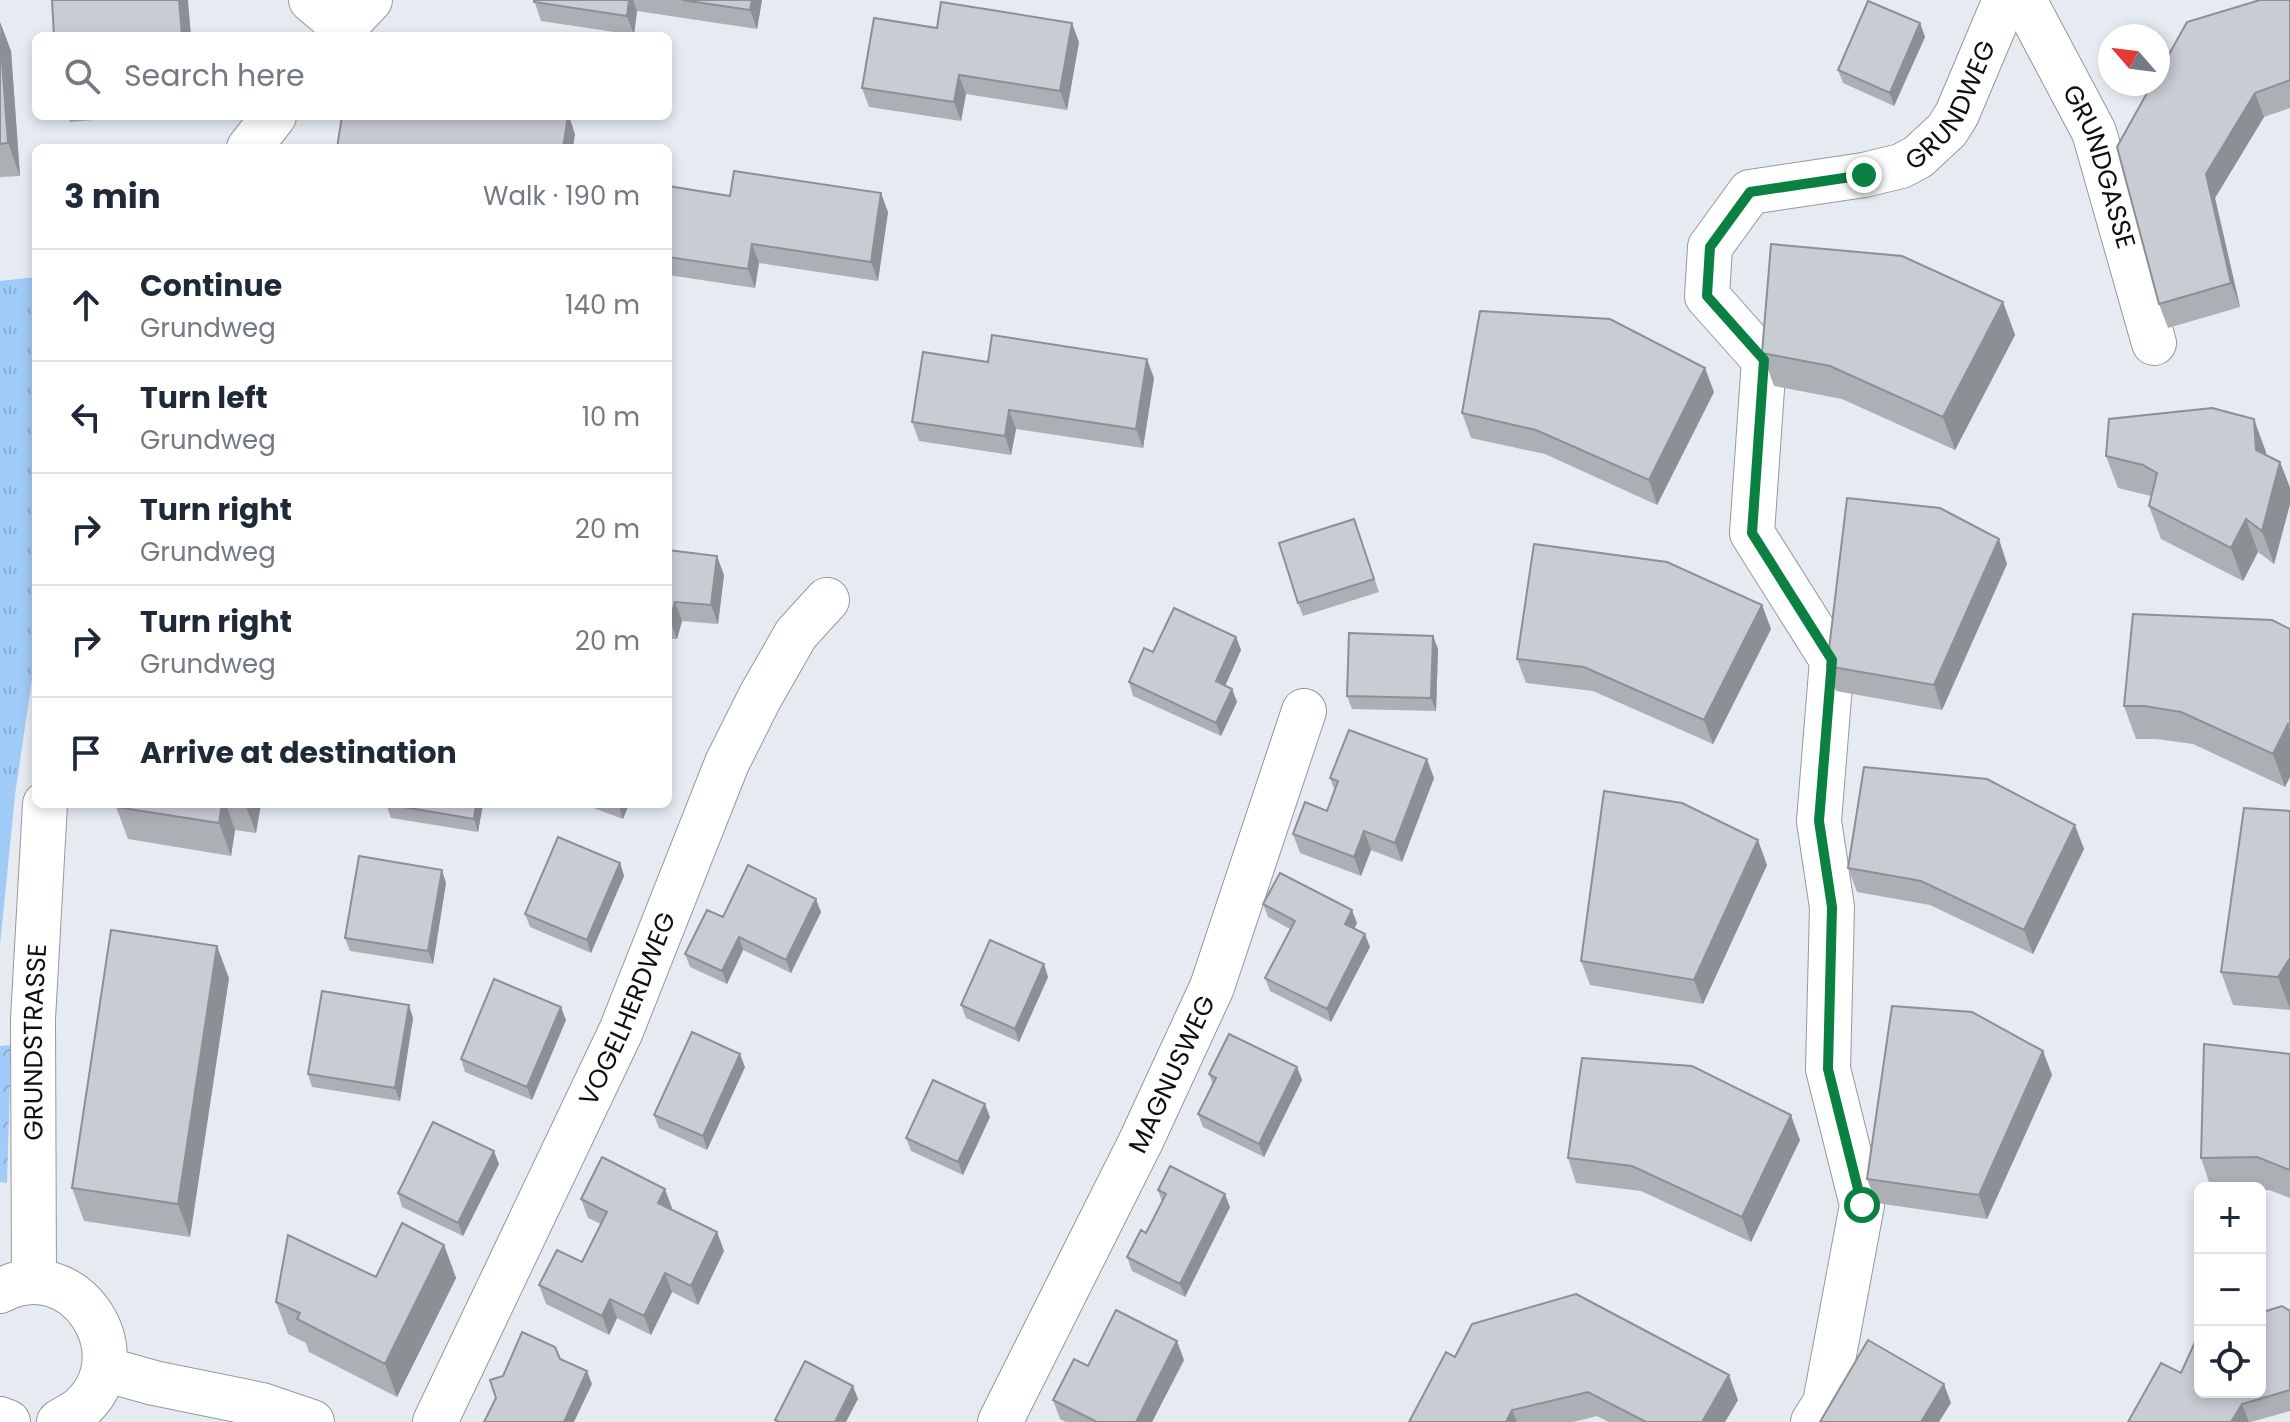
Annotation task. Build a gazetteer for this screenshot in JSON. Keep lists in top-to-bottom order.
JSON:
{
  "streets": {
    "street": [
      "GRUNDWEG",
      "GRUNDGASSE",
      "VOGELHERDWEG",
      "GRUNDSTRASSE",
      "MAGNUSWEG"
    ]
  },
  "north": "top left",
  "page": {
    "search": "Search here",
    "heading": ["3 min", "Walk · 190 m"],
    "list": [
      ["Continue", "Grundweg", "140 m"],
      ["Turn left", "Grundweg", "10 m"],
      ["Turn right", "Grundweg", "20 m"],
      ["Turn right", "Grundweg", "20 m"],
      "Arrive at destination"
    ],
    "map_buttons": ["+", "−"]
  }
}
